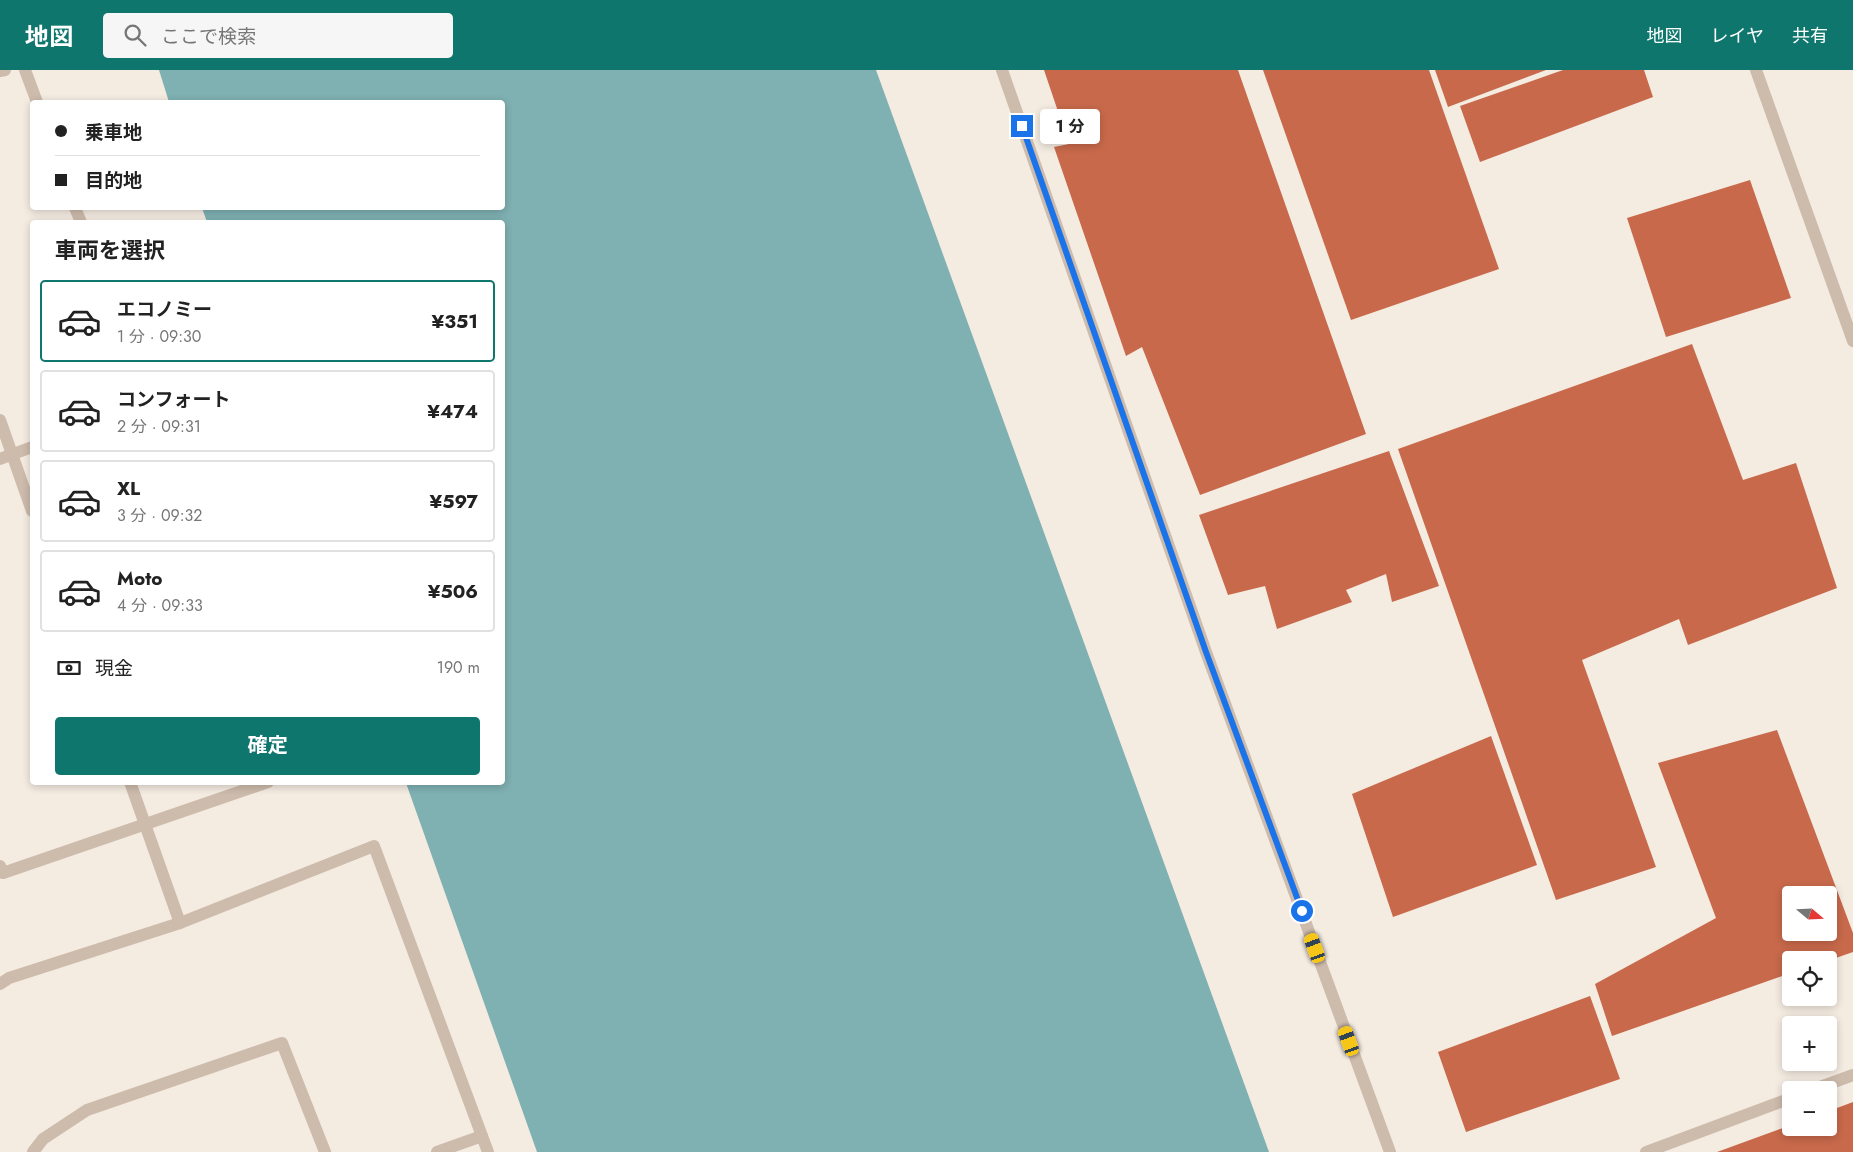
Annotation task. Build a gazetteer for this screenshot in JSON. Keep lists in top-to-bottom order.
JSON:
{
  "north": "right",
  "page": {
    "header": "地図",
    "search": "ここで検索",
    "nav": ["地図", "レイヤ", "共有"],
    "banner": ["乗車地", "目的地"],
    "bubble": "1 分",
    "heading": "車両を選択",
    "list": [
      {
        "name": "エコノミー",
        "note": "1 分 · 09:30",
        "value": "¥351"
      },
      {
        "name": "コンフォート",
        "note": "2 分 · 09:31",
        "value": "¥474"
      },
      {
        "name": "XL",
        "note": "3 分 · 09:32",
        "value": "¥597"
      },
      {
        "name": "Moto",
        "note": "4 分 · 09:33",
        "value": "¥506"
      }
    ],
    "pay": ["現金", "190 m"],
    "buttons": "確定",
    "map_buttons": ["+", "−"]
  }
}
